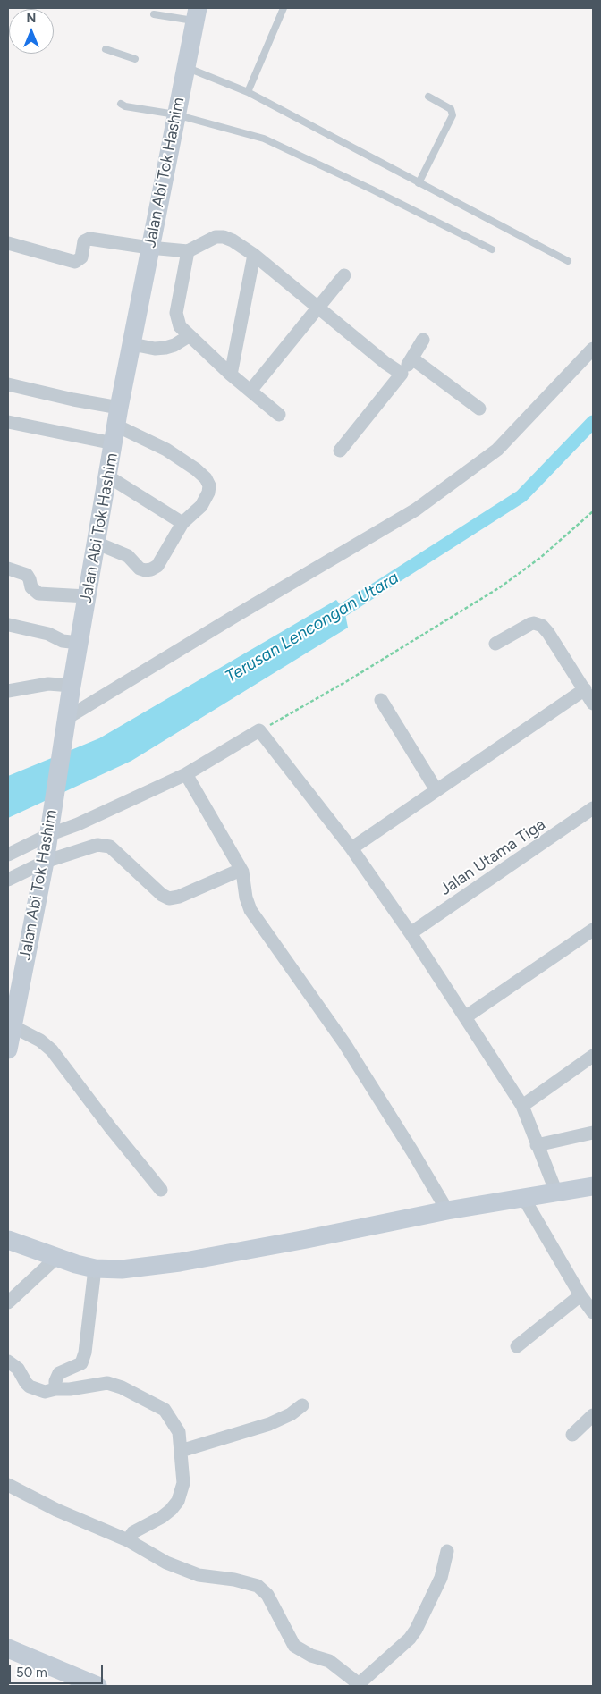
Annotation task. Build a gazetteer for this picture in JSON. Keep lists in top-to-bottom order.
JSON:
{
  "streets": {
    "main road": ["Jalan Abi Tok Hashim"],
    "street": ["Jalan Utama Tiga"]
  },
  "water": ["Terusan Lencongan Utara"],
  "scale_bar": "50 m",
  "north": "top"
}
